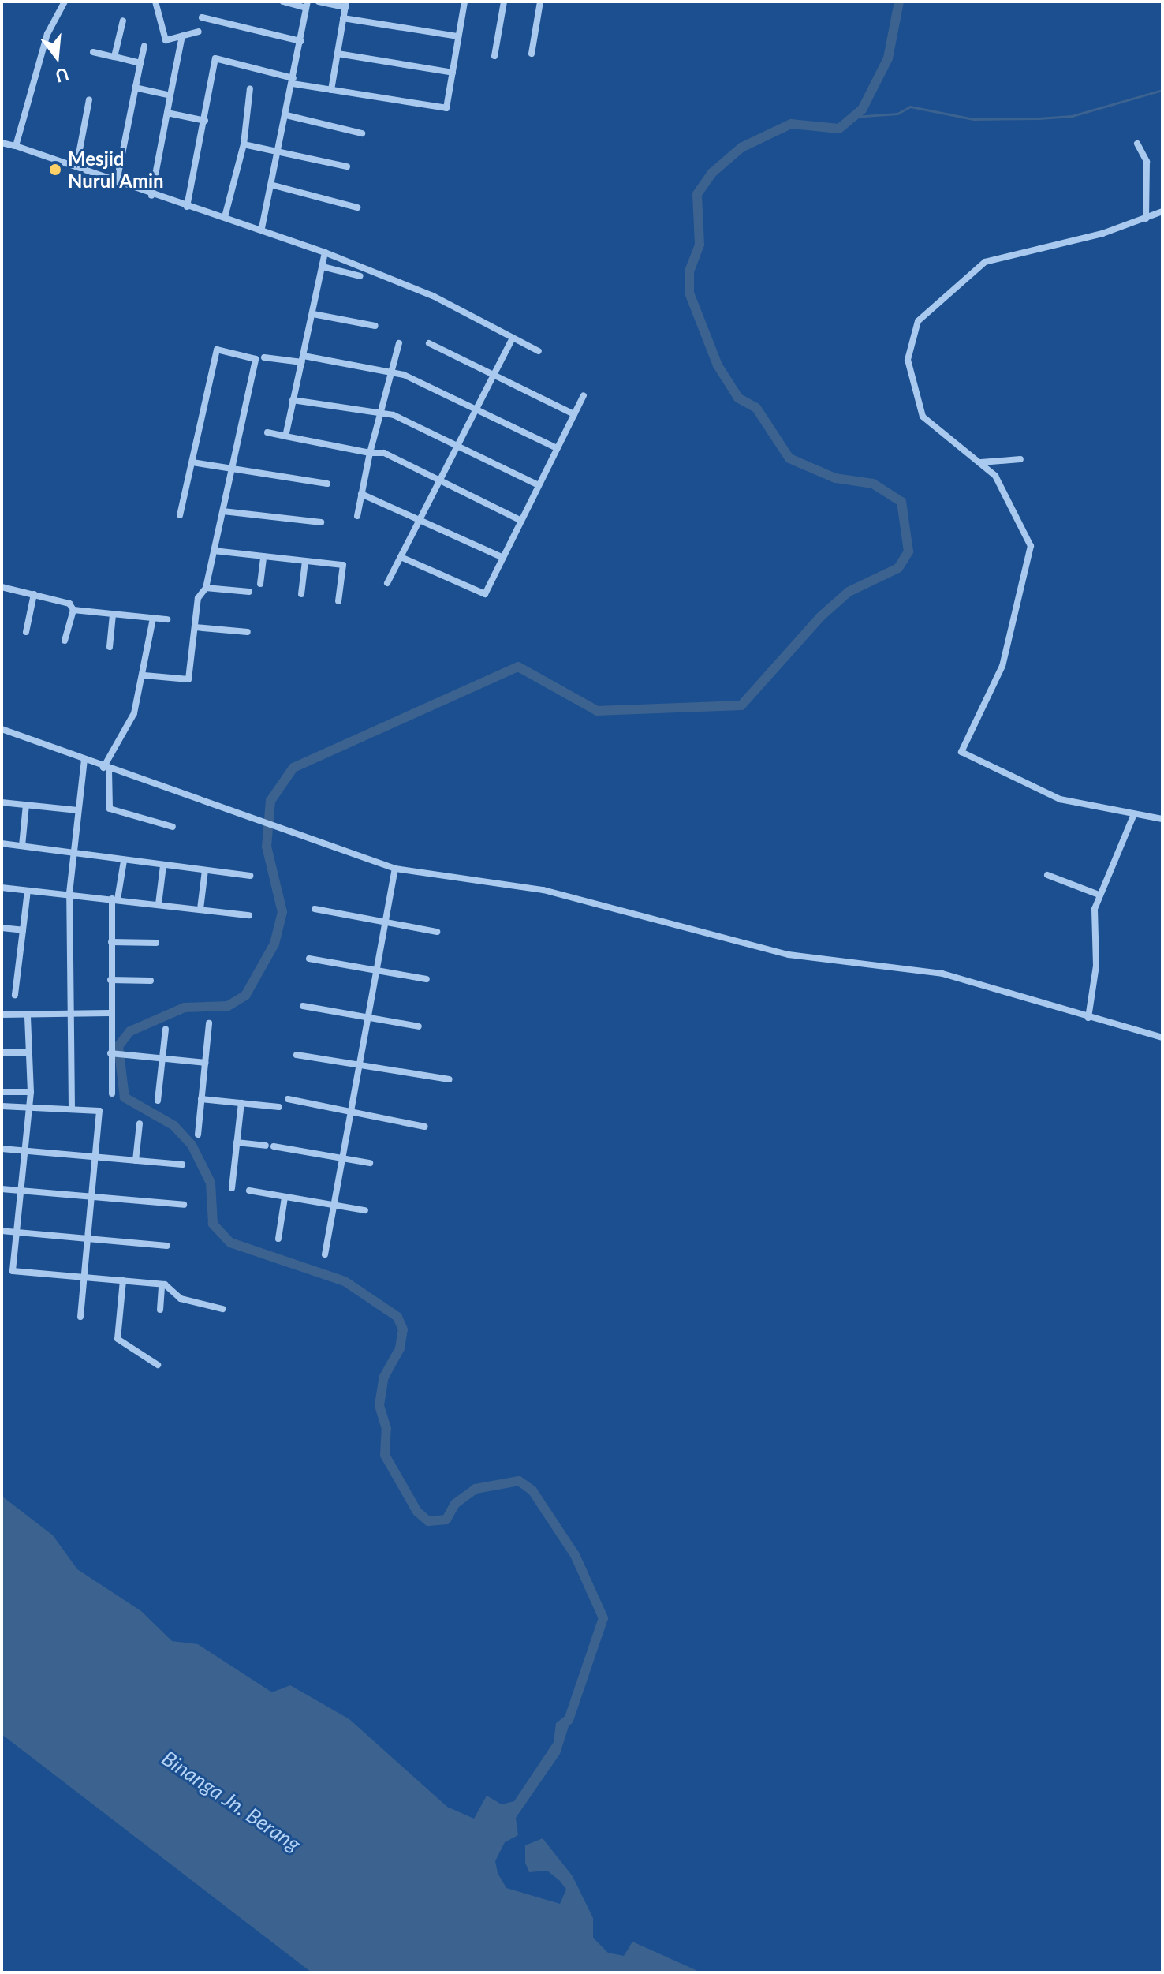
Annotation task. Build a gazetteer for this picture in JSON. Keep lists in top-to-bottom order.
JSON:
{
  "water": ["Binanga Jn. Berang"],
  "places": ["Mesjid Nurul Amin"],
  "north": "bottom"
}
